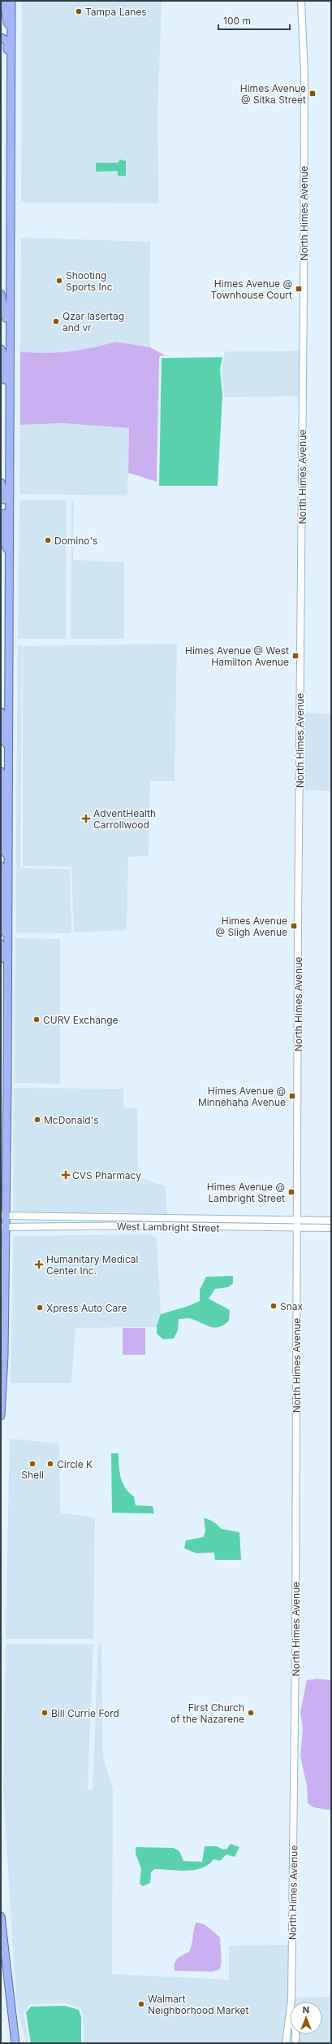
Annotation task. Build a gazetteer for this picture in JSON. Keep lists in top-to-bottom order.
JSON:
{
  "streets": {
    "street": ["North Himes Avenue", "West Lambright Street"]
  },
  "crossings": [
    ["North Himes Avenue", "West Lambright Street"]
  ],
  "places": {
    "other": [
      "Tampa Lanes",
      "Shooting Sports Inc",
      "Qzar lasertag and vr",
      "Domino's",
      "CURV Exchange",
      "McDonald's",
      "Snax",
      "Xpress Auto Care",
      "Shell",
      "Circle K",
      "Bill Currie Ford",
      "First Church of the Nazarene",
      "Walmart Neighborhood Market"
    ],
    "transit": [
      "Himes Avenue @ Sitka Street",
      "Himes Avenue @ Townhouse Court",
      "Himes Avenue @ West Hamilton Avenue",
      "Himes Avenue @ Sligh Avenue",
      "Himes Avenue @ Minnehaha Avenue",
      "Himes Avenue @ Lambright Street"
    ],
    "health": ["AdventHealth Carrollwood", "CVS Pharmacy", "Humanitary Medical Center Inc."]
  },
  "scale_bar": "100 m",
  "north": "top"
}
